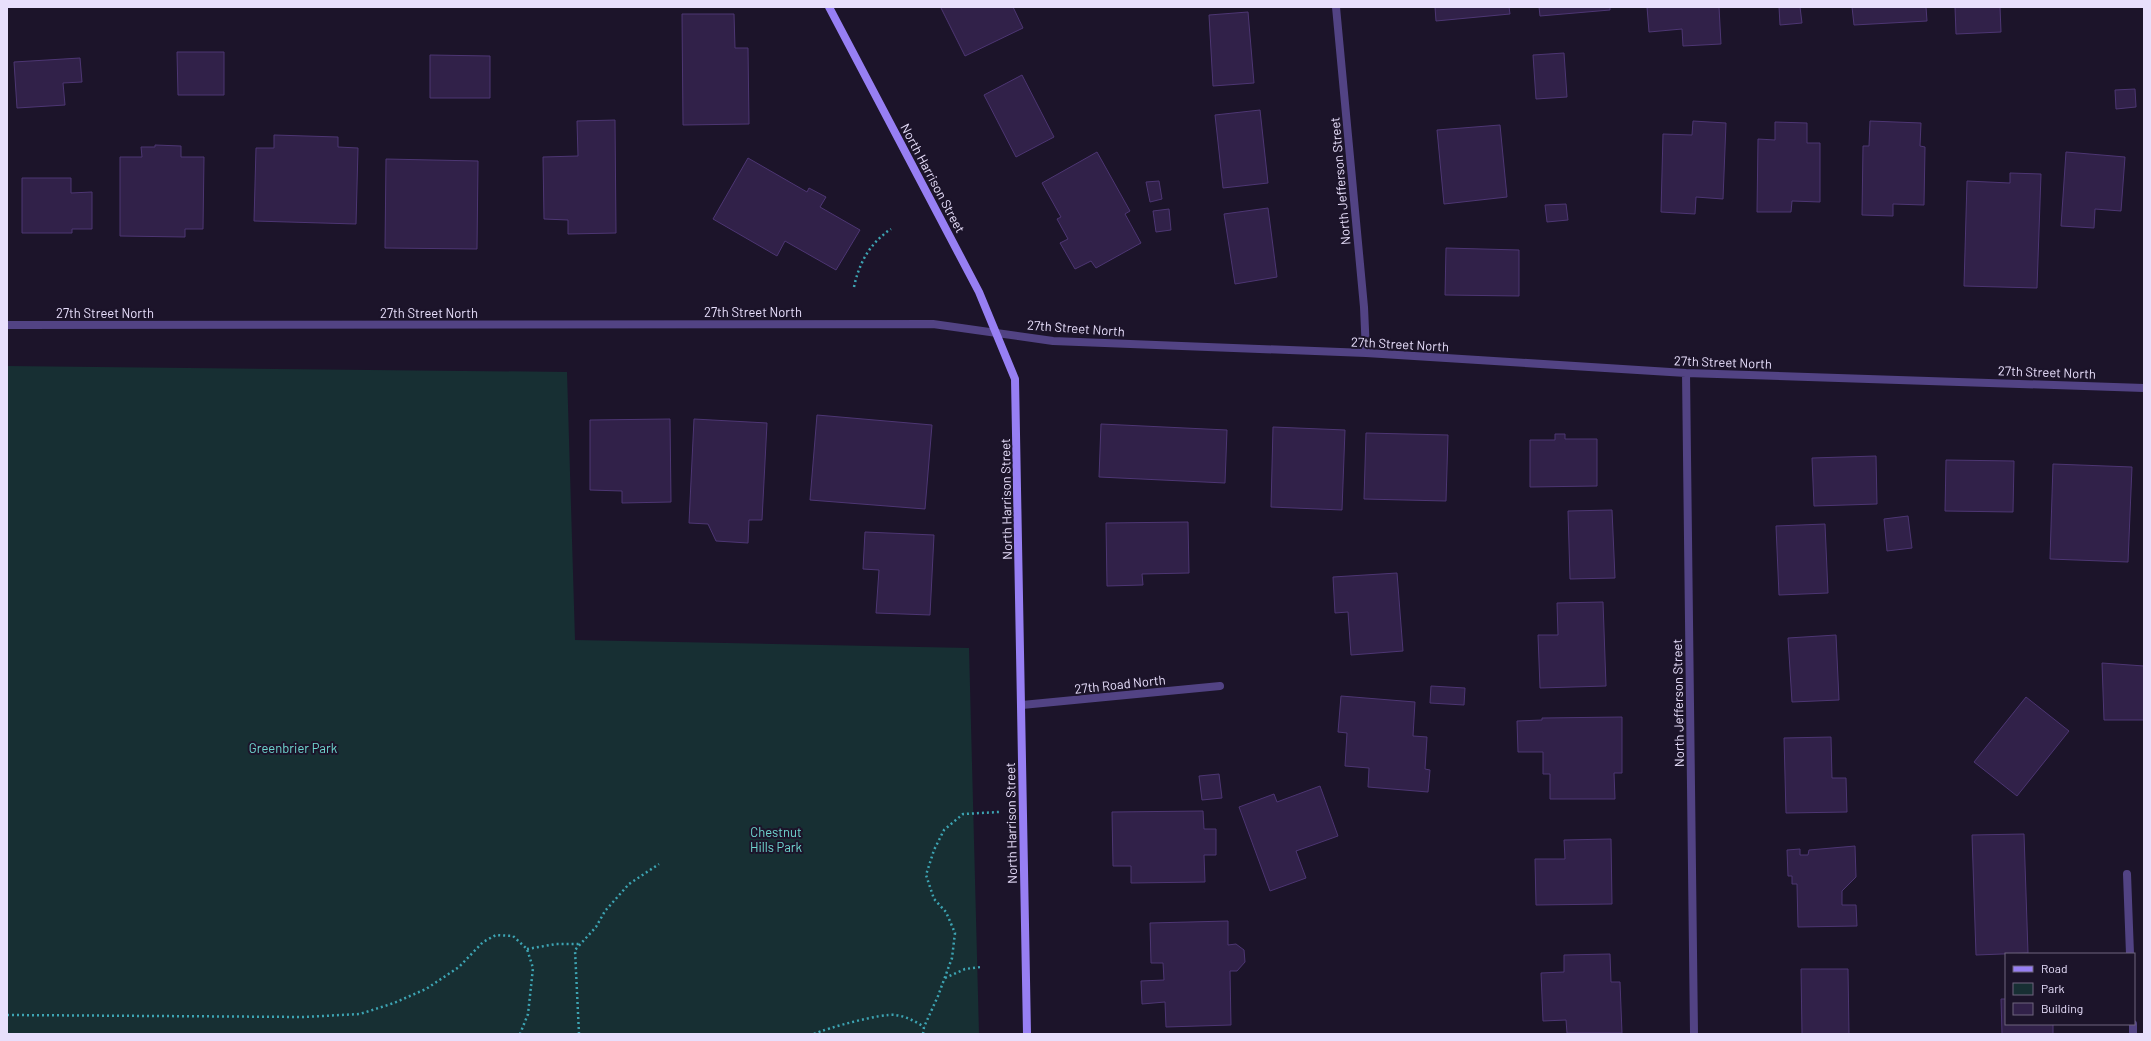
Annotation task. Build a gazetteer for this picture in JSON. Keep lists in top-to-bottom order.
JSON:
{
  "streets": {
    "street": [
      "North Harrison Street",
      "North Jefferson Street",
      "27th Street North",
      "27th Road North"
    ]
  },
  "crossings": [
    ["North Harrison Street", "27th Street North"],
    ["North Harrison Street", "27th Road North"],
    ["North Jefferson Street", "27th Street North"]
  ],
  "parks": ["Greenbrier Park", "Chestnut Hills Park"],
  "legend": ["Road", "Park", "Building"]
}
